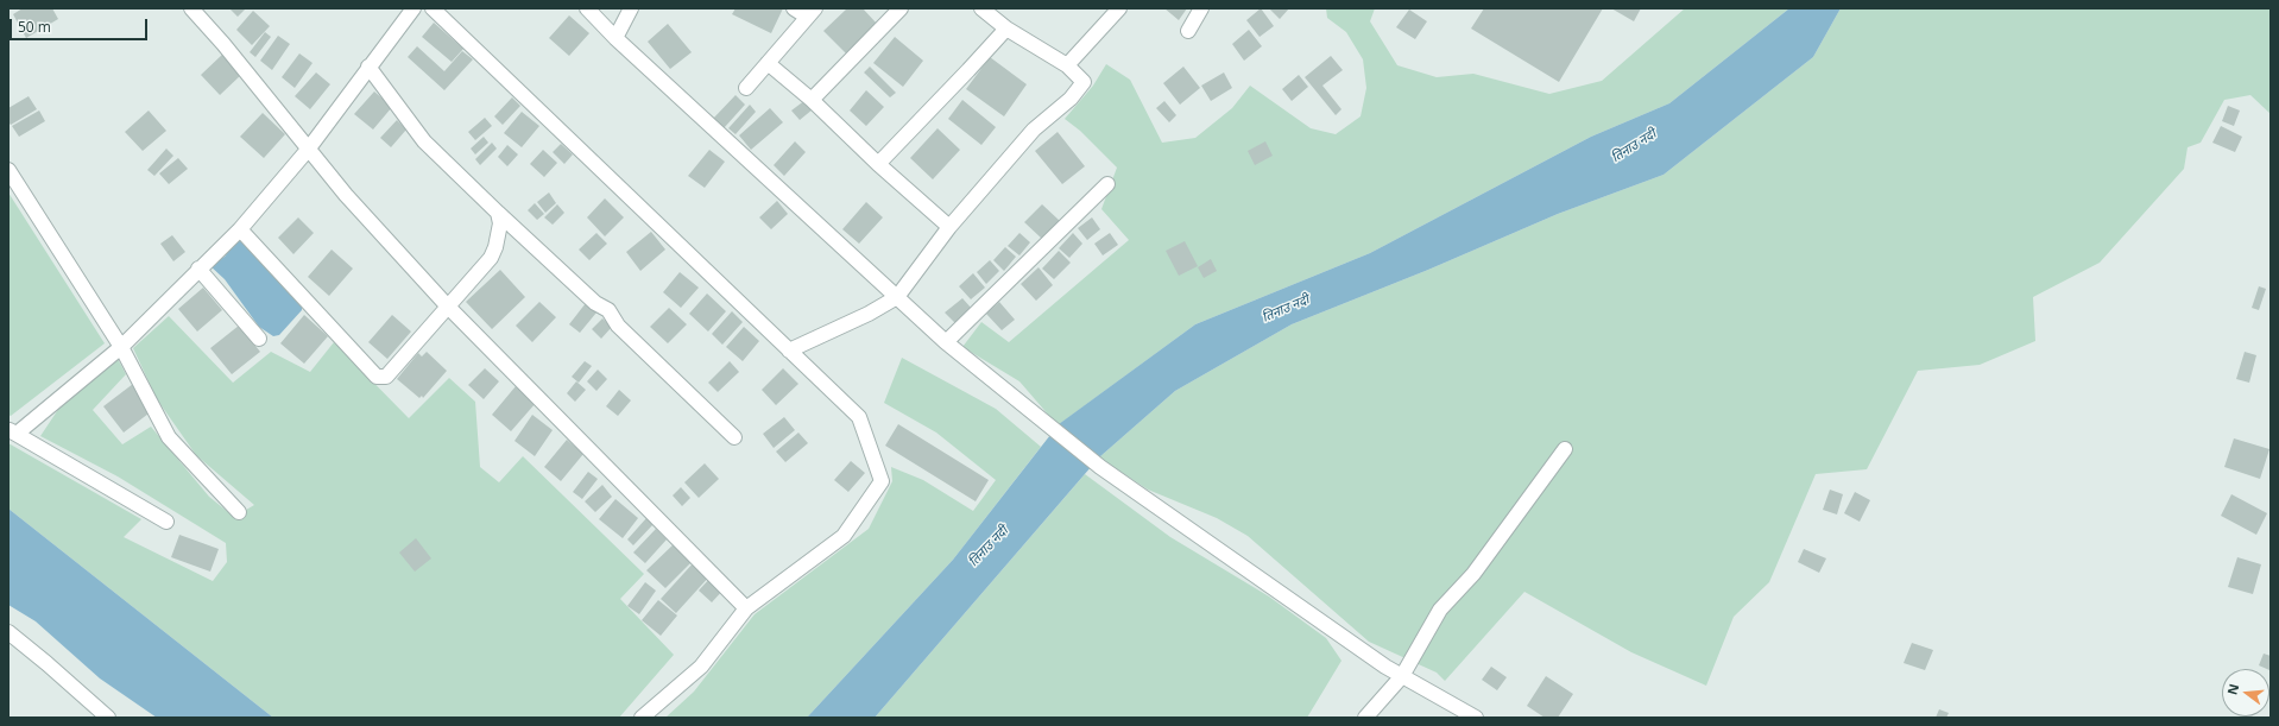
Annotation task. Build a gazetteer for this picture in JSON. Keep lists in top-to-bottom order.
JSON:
{
  "water": ["तिनाउ नदी"],
  "scale_bar": "50 m",
  "north": "left"
}
